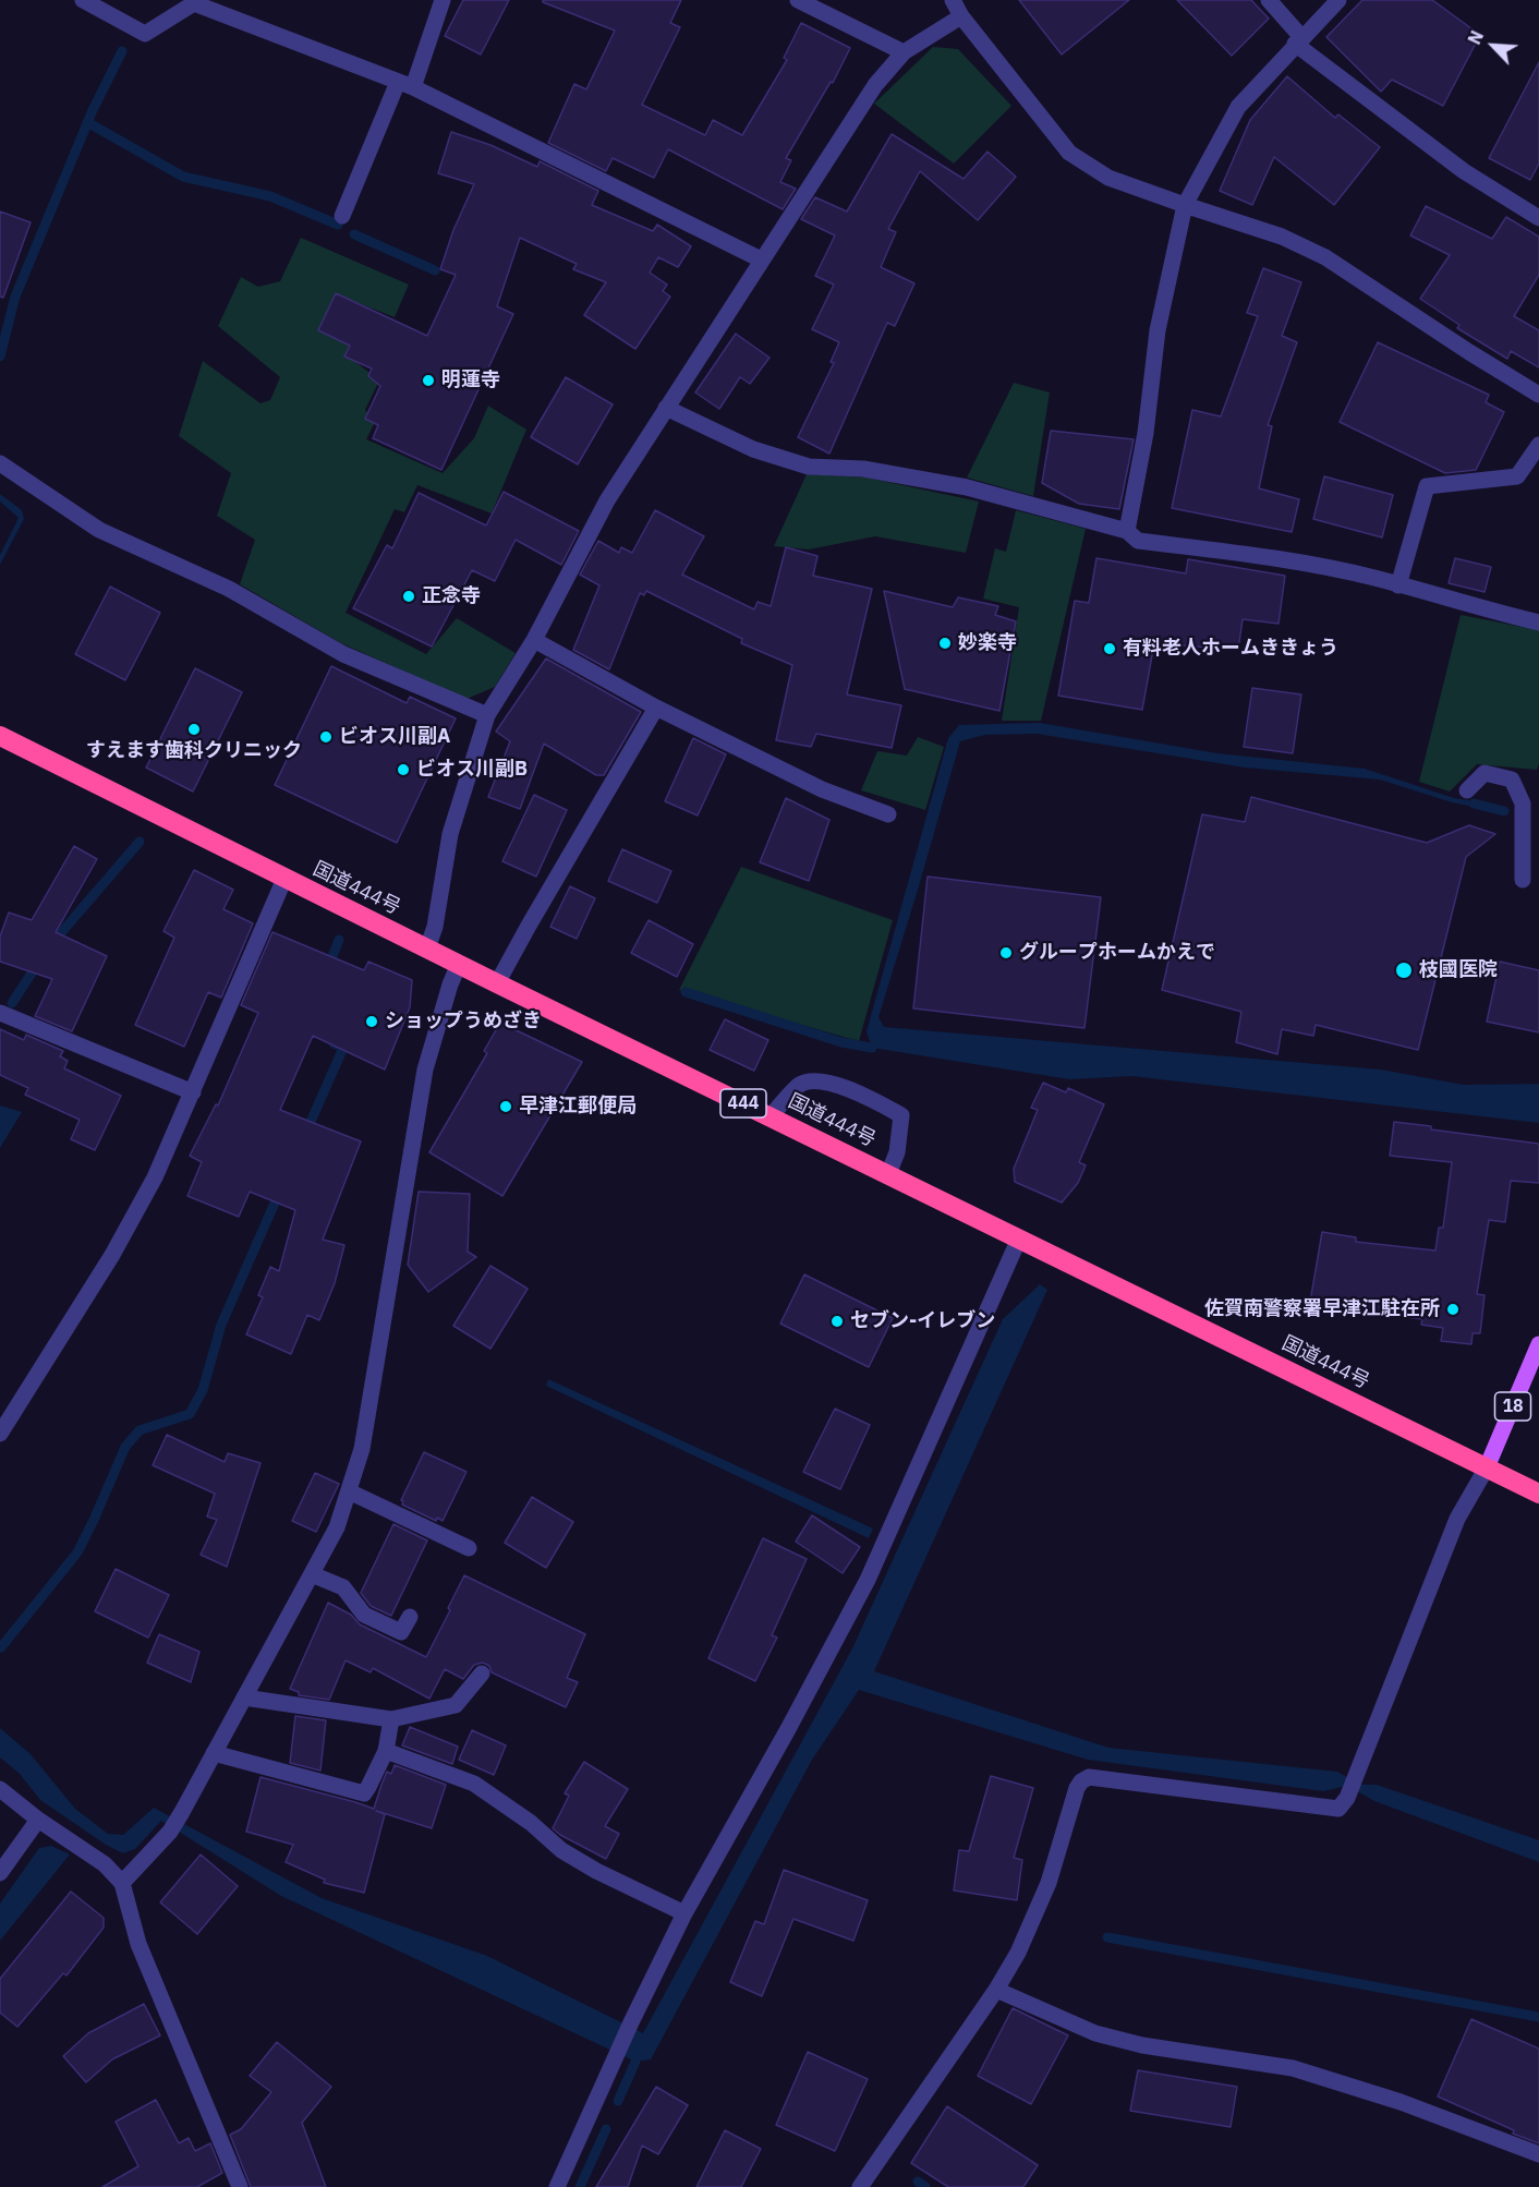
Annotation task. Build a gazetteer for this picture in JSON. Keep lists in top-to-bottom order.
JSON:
{
  "streets": {
    "highway": ["国道444号", "444"],
    "main road": ["18"]
  },
  "crossings": [
    ["国道444号", "18"]
  ],
  "places": [
    "明蓮寺",
    "正念寺",
    "妙楽寺",
    "有料老人ホームききょう",
    "すえます歯科クリニック",
    "ビオス川副A",
    "ビオス川副B",
    "グループホームかえで",
    "枝國医院",
    "ショップうめざき",
    "早津江郵便局",
    "佐賀南警察署早津江駐在所",
    "セブン-イレブン"
  ],
  "north": "top left"
}
